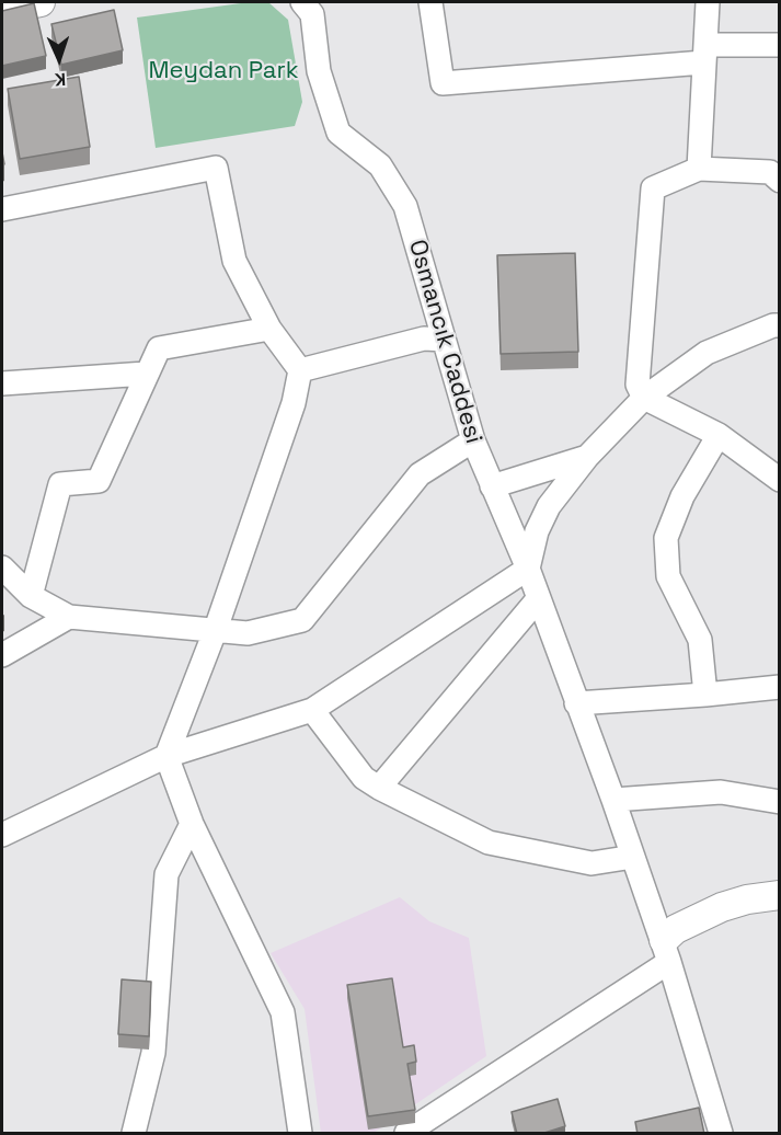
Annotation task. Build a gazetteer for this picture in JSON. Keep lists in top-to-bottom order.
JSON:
{
  "streets": {
    "street": ["Osmancık Caddesi"]
  },
  "parks": ["Meydan Park"],
  "north": "bottom"
}
